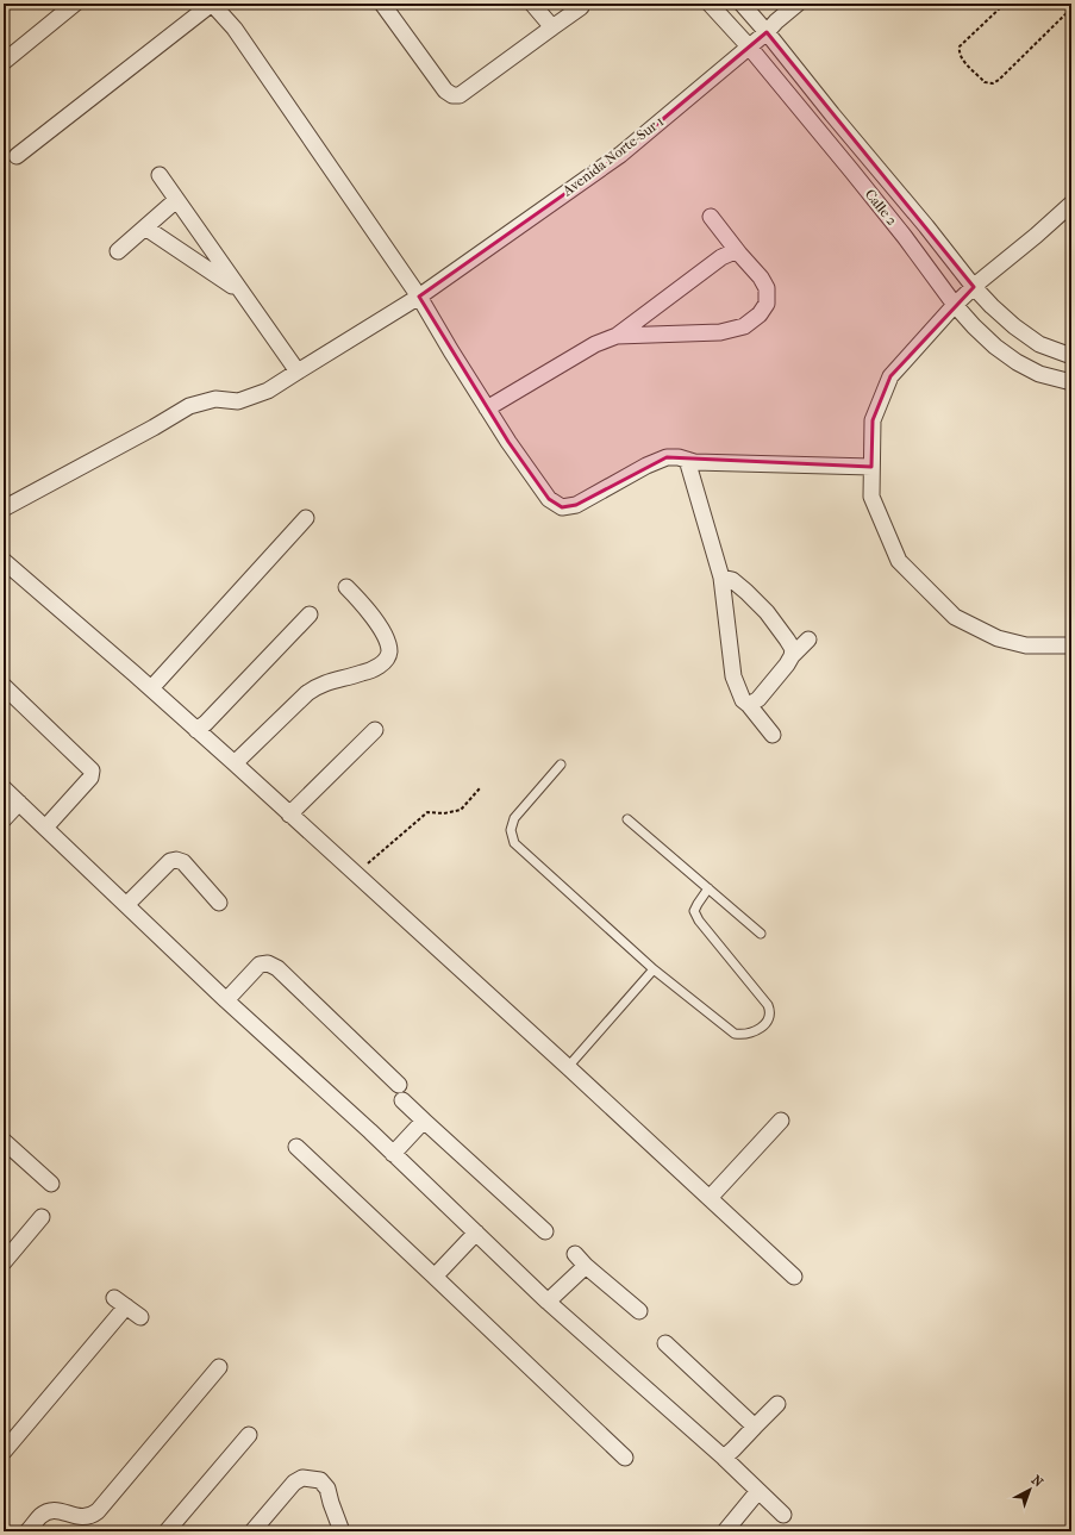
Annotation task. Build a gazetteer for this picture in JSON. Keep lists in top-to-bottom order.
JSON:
{
  "streets": {
    "street": ["Avenida Norte-Sur 1", "Calle 2"]
  },
  "crossings": [
    ["Avenida Norte-Sur 1", "Calle 2"]
  ],
  "north": "top right"
}
